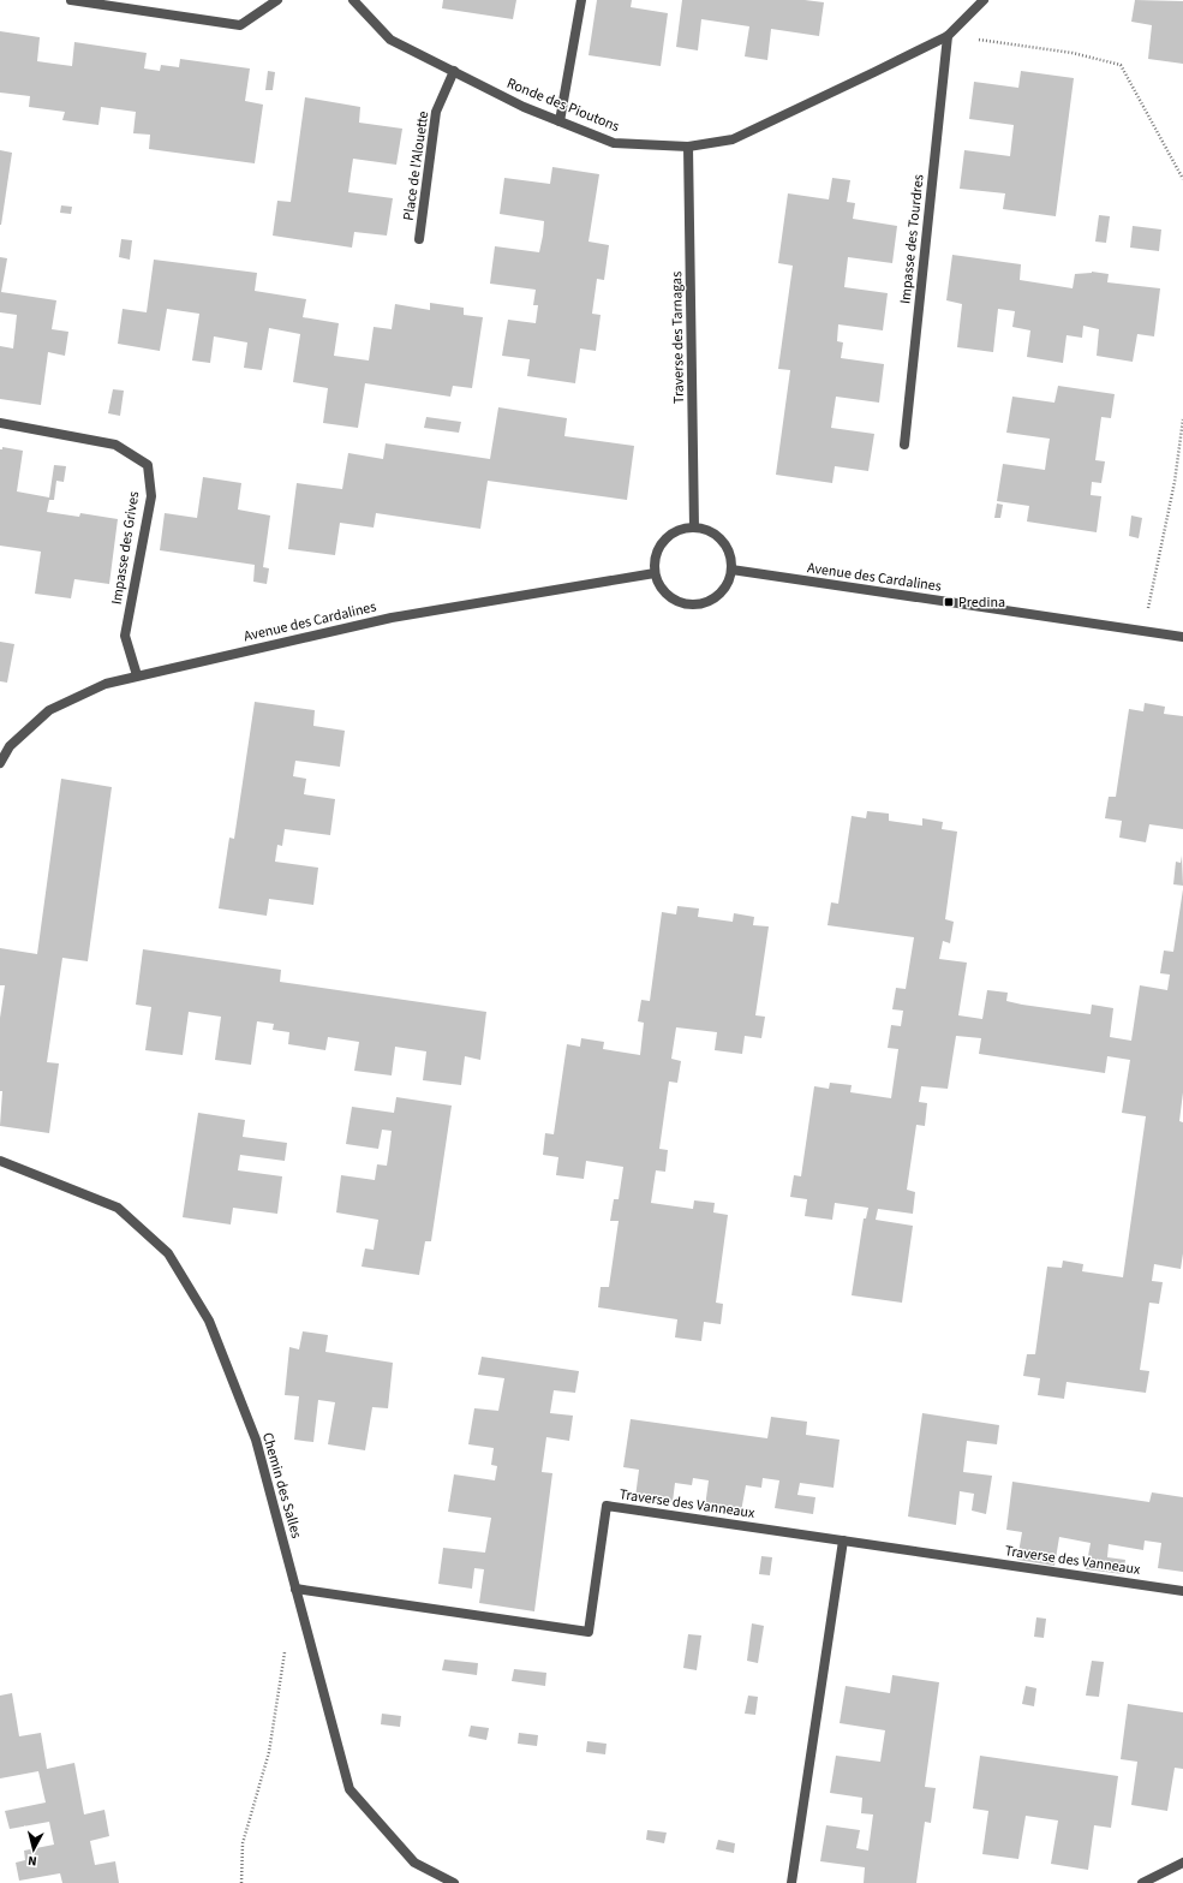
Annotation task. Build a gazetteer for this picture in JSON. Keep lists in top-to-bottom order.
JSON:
{
  "streets": {
    "street": [
      "Ronde des Pioutons",
      "Place de l'Alouette",
      "Impasse des Tourdres",
      "Traverse des Tarnagas",
      "Impasse des Grives",
      "Avenue des Cardalines",
      "Chemin des Salles",
      "Traverse des Vanneaux"
    ]
  },
  "crossings": [
    ["Ronde des Pioutons", "Place de l'Alouette"],
    ["Ronde des Pioutons", "Impasse des Tourdres"],
    ["Ronde des Pioutons", "Traverse des Tarnagas"],
    ["Traverse des Tarnagas", "Avenue des Cardalines"],
    ["Impasse des Grives", "Avenue des Cardalines"],
    ["Chemin des Salles", "Traverse des Vanneaux"]
  ],
  "places": {
    "transit": ["Predina"]
  },
  "north": "bottom"
}
